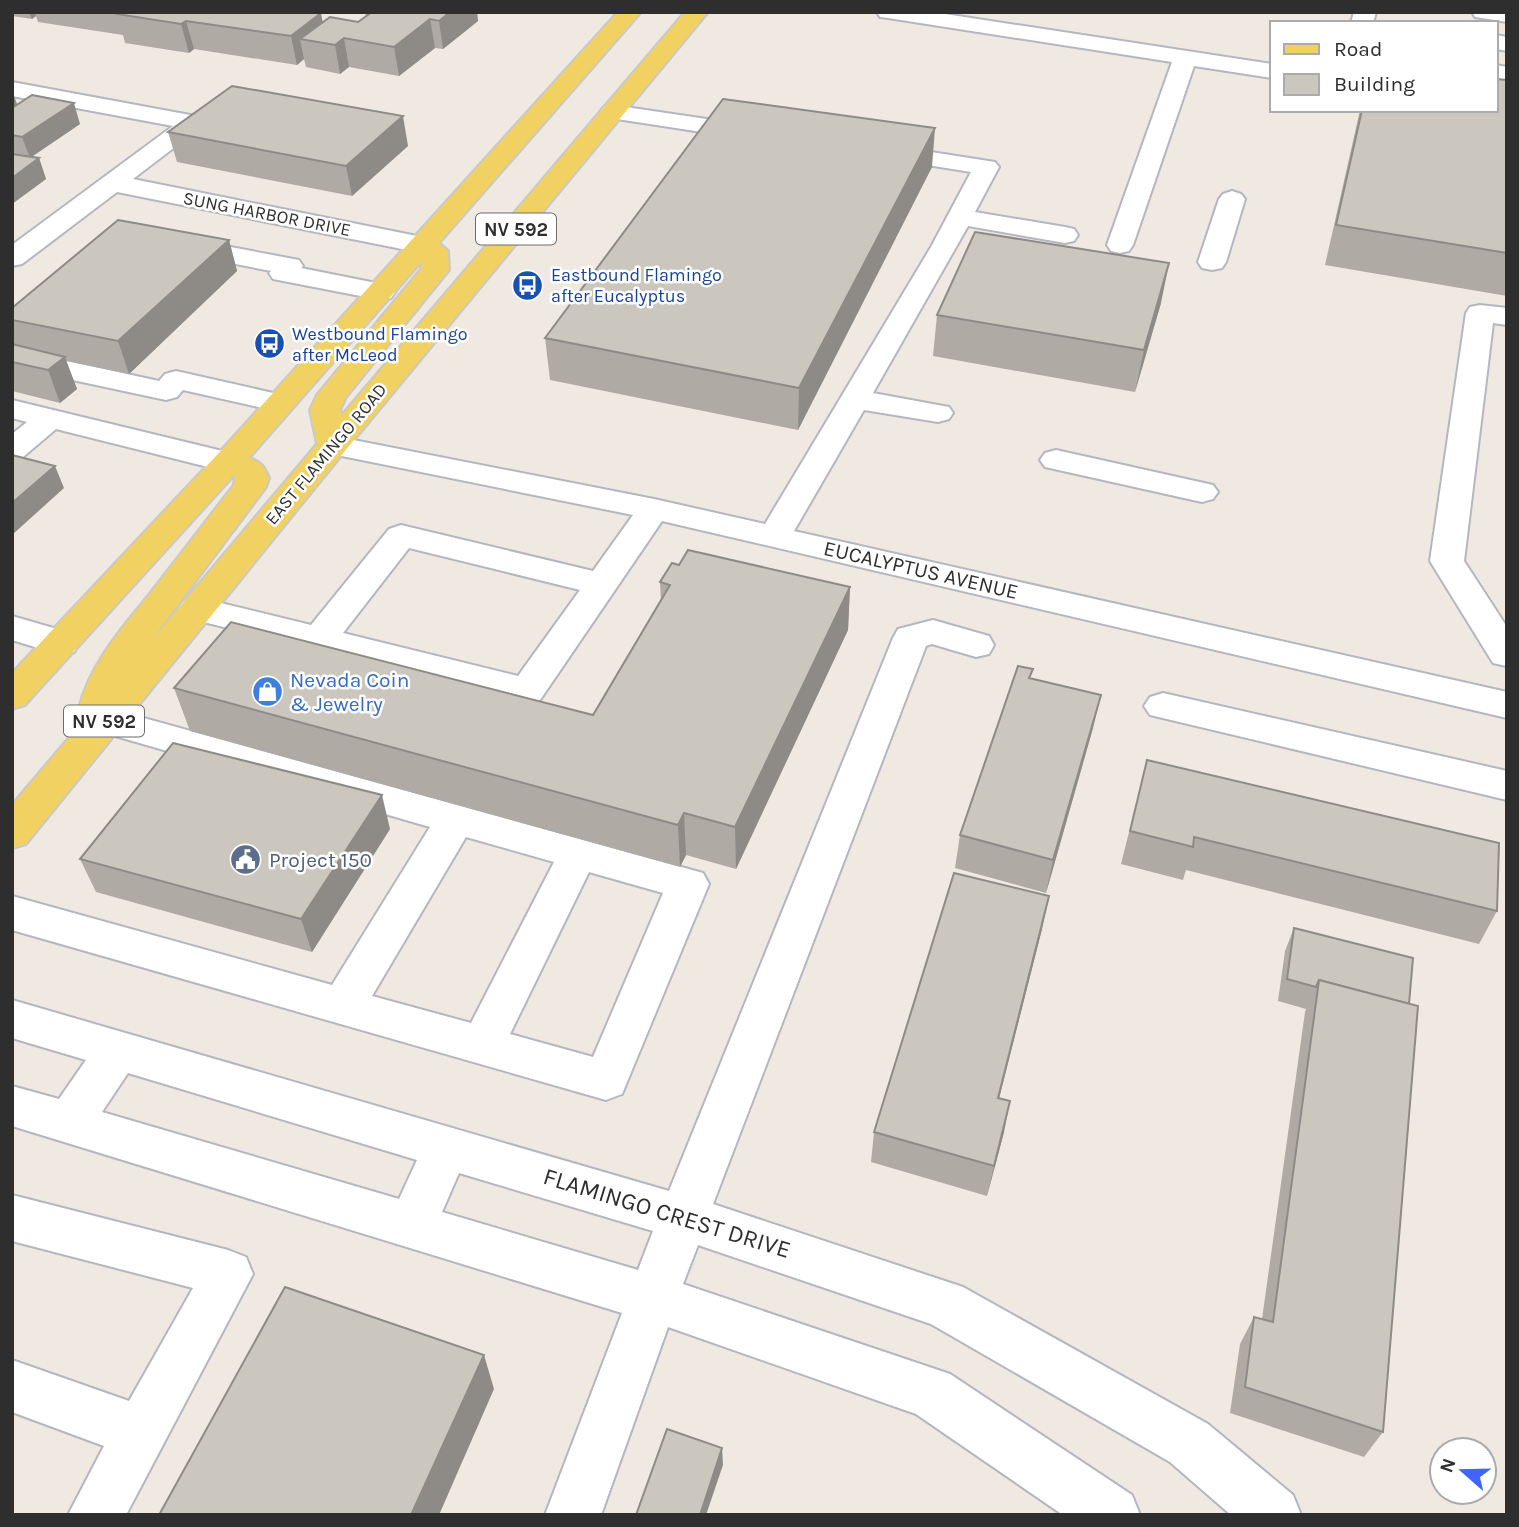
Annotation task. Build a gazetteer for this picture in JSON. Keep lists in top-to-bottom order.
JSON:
{
  "streets": {
    "main road": ["NV 592", "EAST FLAMINGO ROAD"],
    "street": ["SUNG HARBOR DRIVE", "EUCALYPTUS AVENUE", "FLAMINGO CREST DRIVE"]
  },
  "crossings": [
    ["SUNG HARBOR DRIVE", "NV 592"],
    ["EAST FLAMINGO ROAD", "EUCALYPTUS AVENUE"]
  ],
  "places": {
    "bus stop": ["Eastbound Flamingo after Eucalyptus", "Westbound Flamingo after McLeod"],
    "shop": ["Nevada Coin & Jewelry"],
    "public building": ["Project 150"]
  },
  "legend": ["Road", "Building"],
  "north": "left"
}
